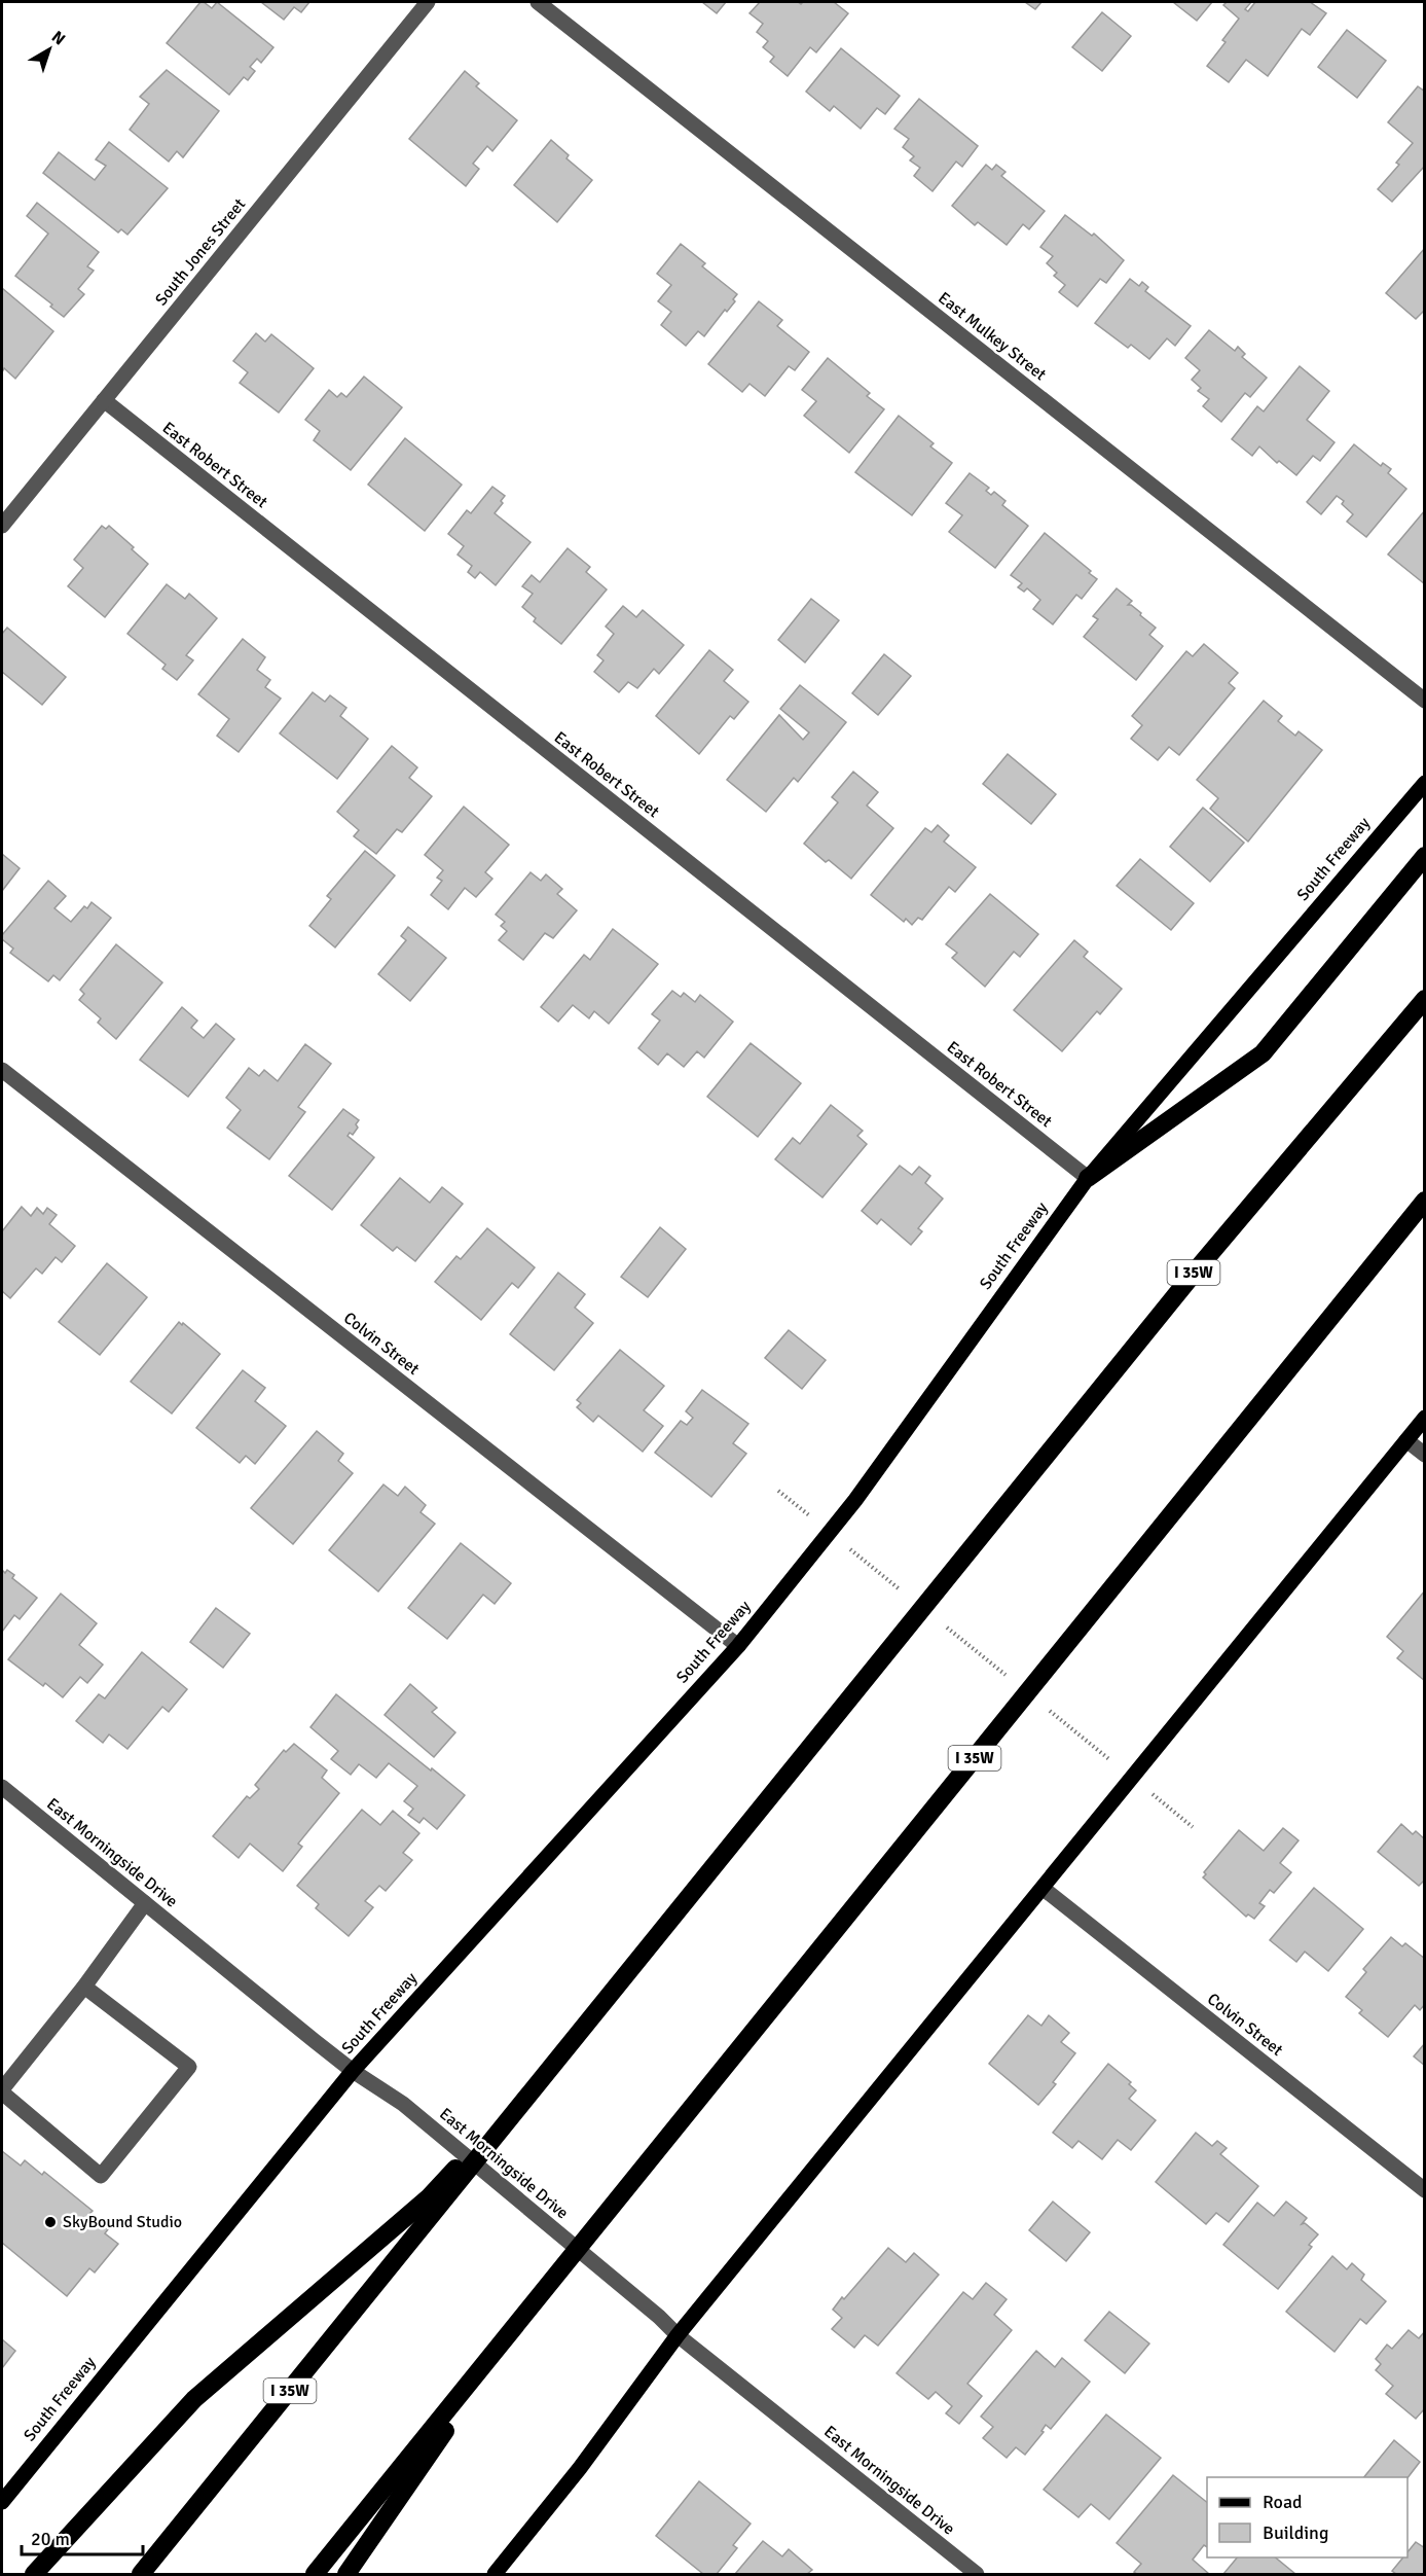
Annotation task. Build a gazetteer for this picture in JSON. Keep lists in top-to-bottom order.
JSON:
{
  "streets": {
    "highway": ["I 35W"],
    "main road": ["South Freeway"],
    "street": [
      "South Jones Street",
      "East Mulkey Street",
      "East Robert Street",
      "Colvin Street",
      "East Morningside Drive"
    ]
  },
  "crossings": [
    ["South Jones Street", "East Robert Street"],
    ["East Robert Street", "South Freeway"],
    ["South Freeway", "Colvin Street"],
    ["South Freeway", "East Morningside Drive"]
  ],
  "places": ["SkyBound Studio"],
  "legend": ["Road", "Building"],
  "scale_bar": "20 m",
  "north": "top right"
}
